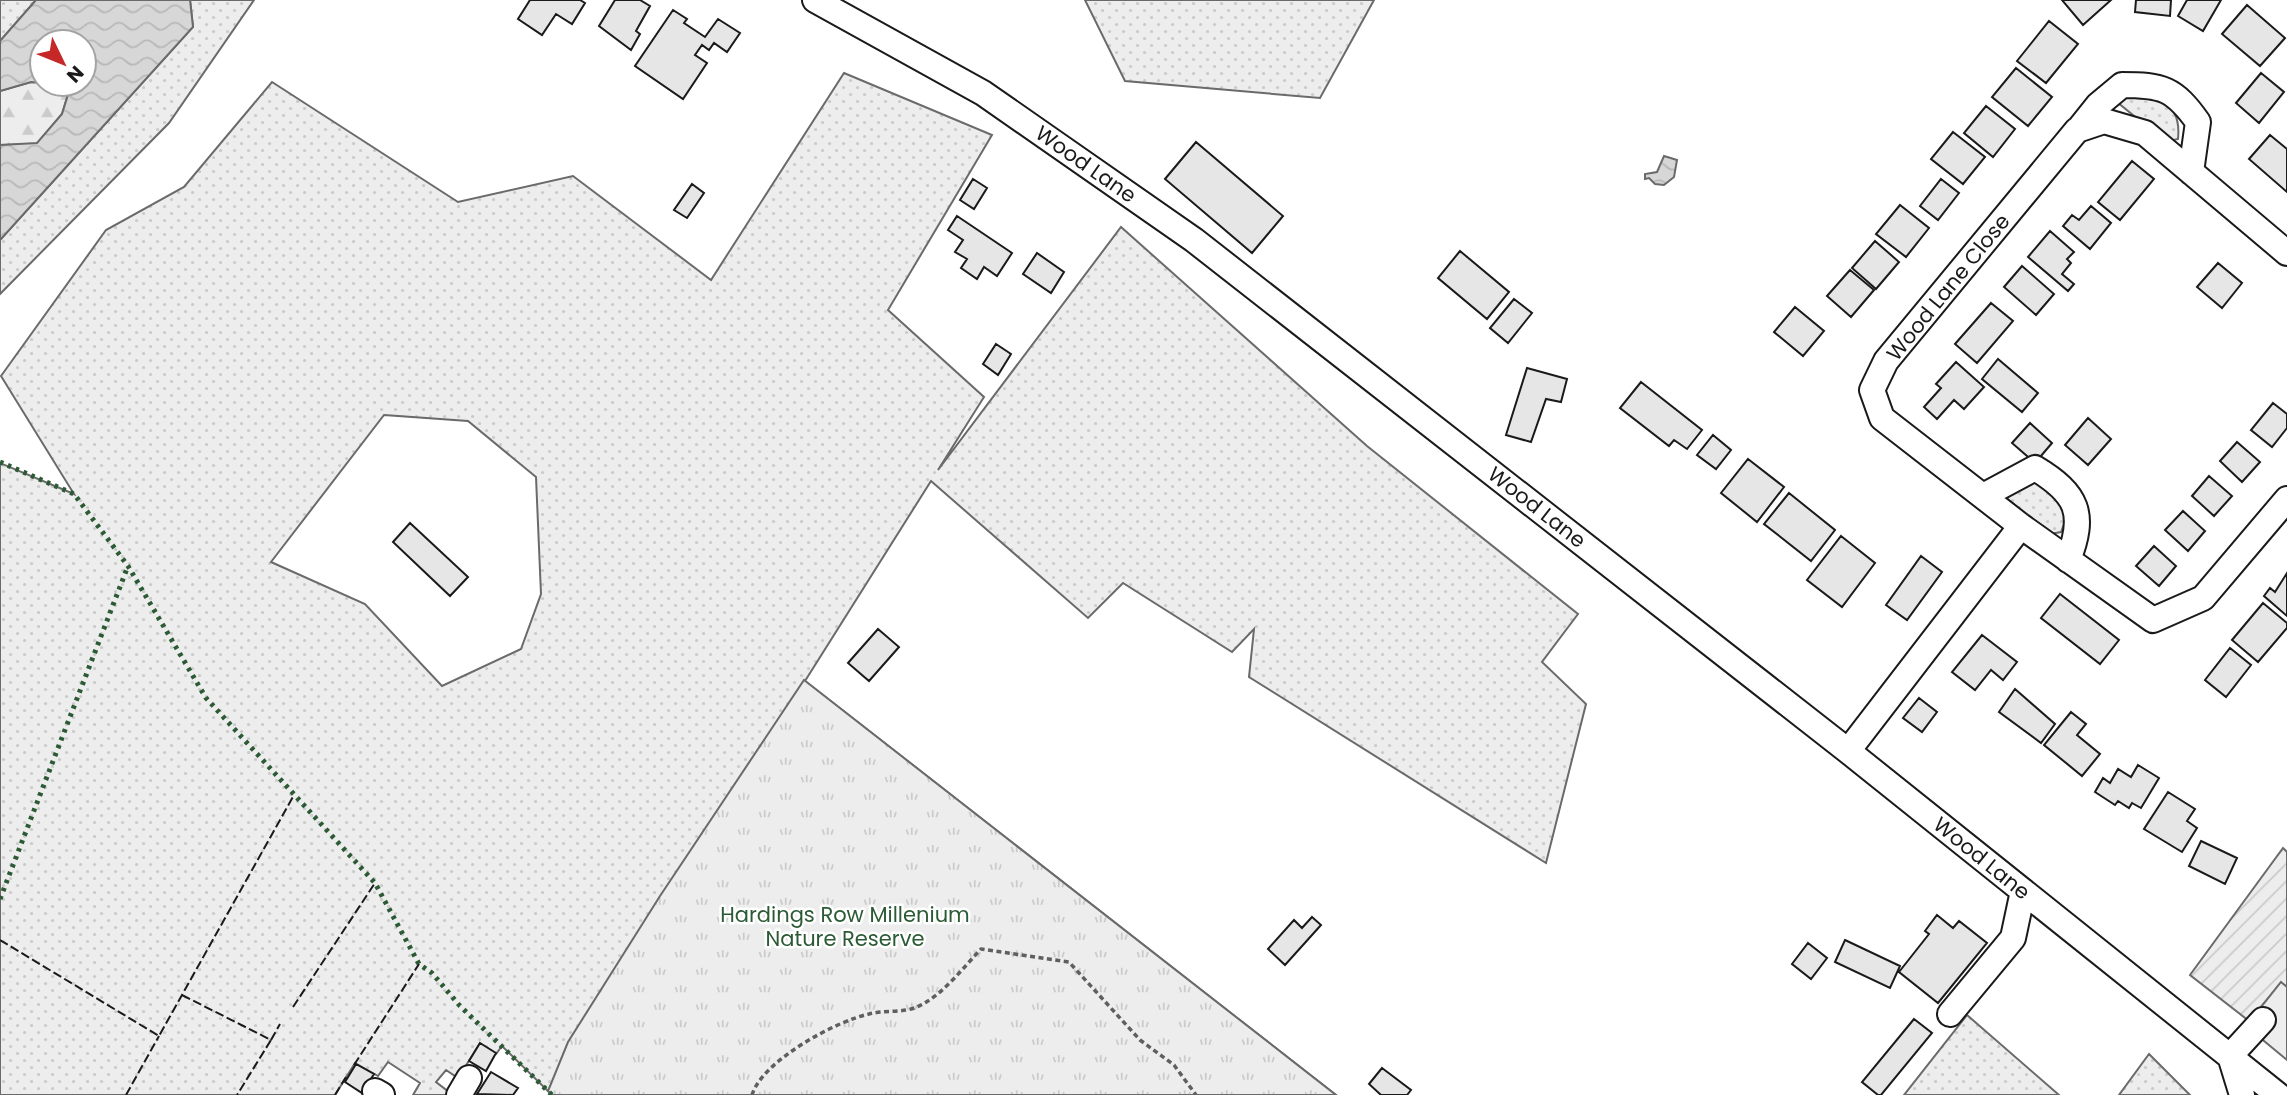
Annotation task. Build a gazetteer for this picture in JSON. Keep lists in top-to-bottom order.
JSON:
{
  "streets": {
    "street": ["Wood Lane", "Wood Lane Close"]
  },
  "parks": ["Hardings Row Millenium Nature Reserve"],
  "north": "bottom right"
}
